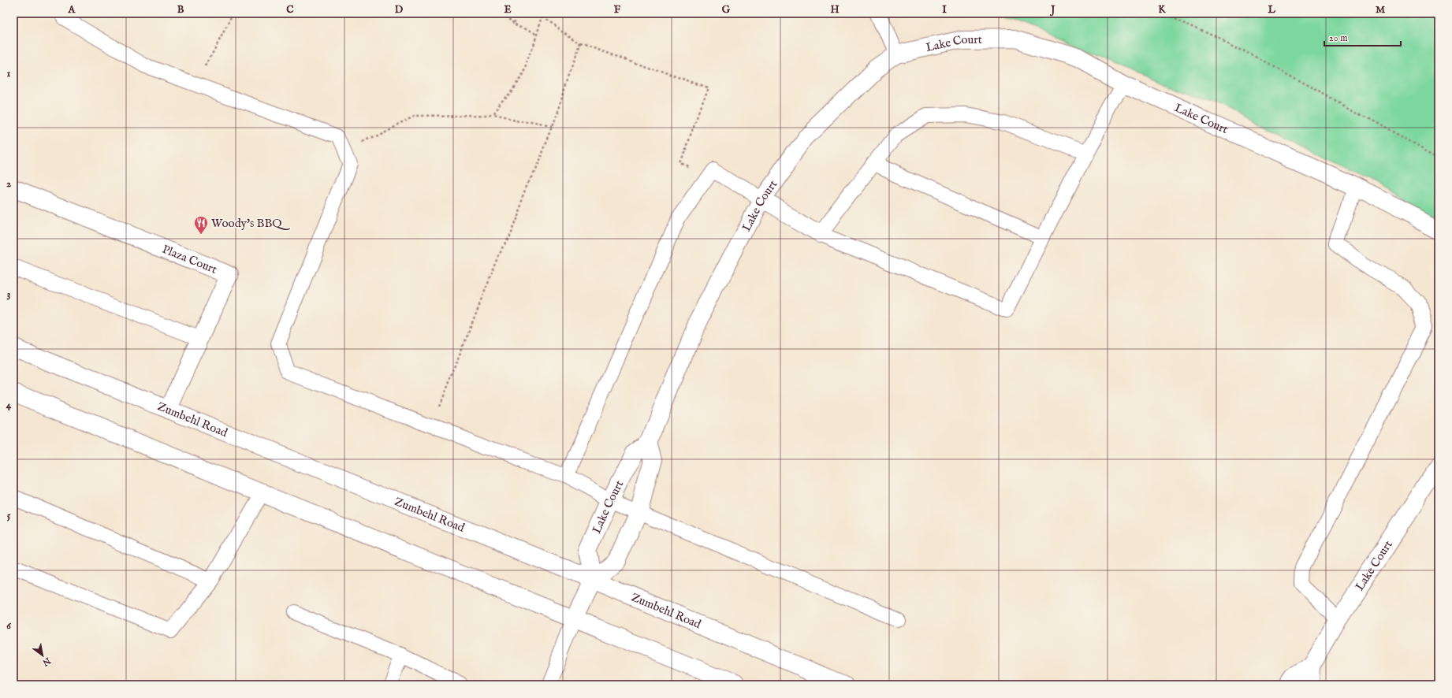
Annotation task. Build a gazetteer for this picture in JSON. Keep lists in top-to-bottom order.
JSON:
{
  "streets": {
    "street": ["Lake Court", "Plaza Court", "Zumbehl Road"]
  },
  "crossings": [
    ["Lake Court", "Zumbehl Road"],
    ["Plaza Court", "Zumbehl Road"]
  ],
  "places": {
    "restaurant": ["Woody's BBQ"]
  },
  "scale_bar": "20 m",
  "north": "bottom right",
  "grid": {
    "columns": [
      "A",
      "B",
      "C",
      "D",
      "E",
      "F",
      "G",
      "H",
      "I",
      "J",
      "K",
      "L",
      "M"
    ],
    "rows": [
      "1",
      "2",
      "3",
      "4",
      "5",
      "6"
    ]
  }
}
